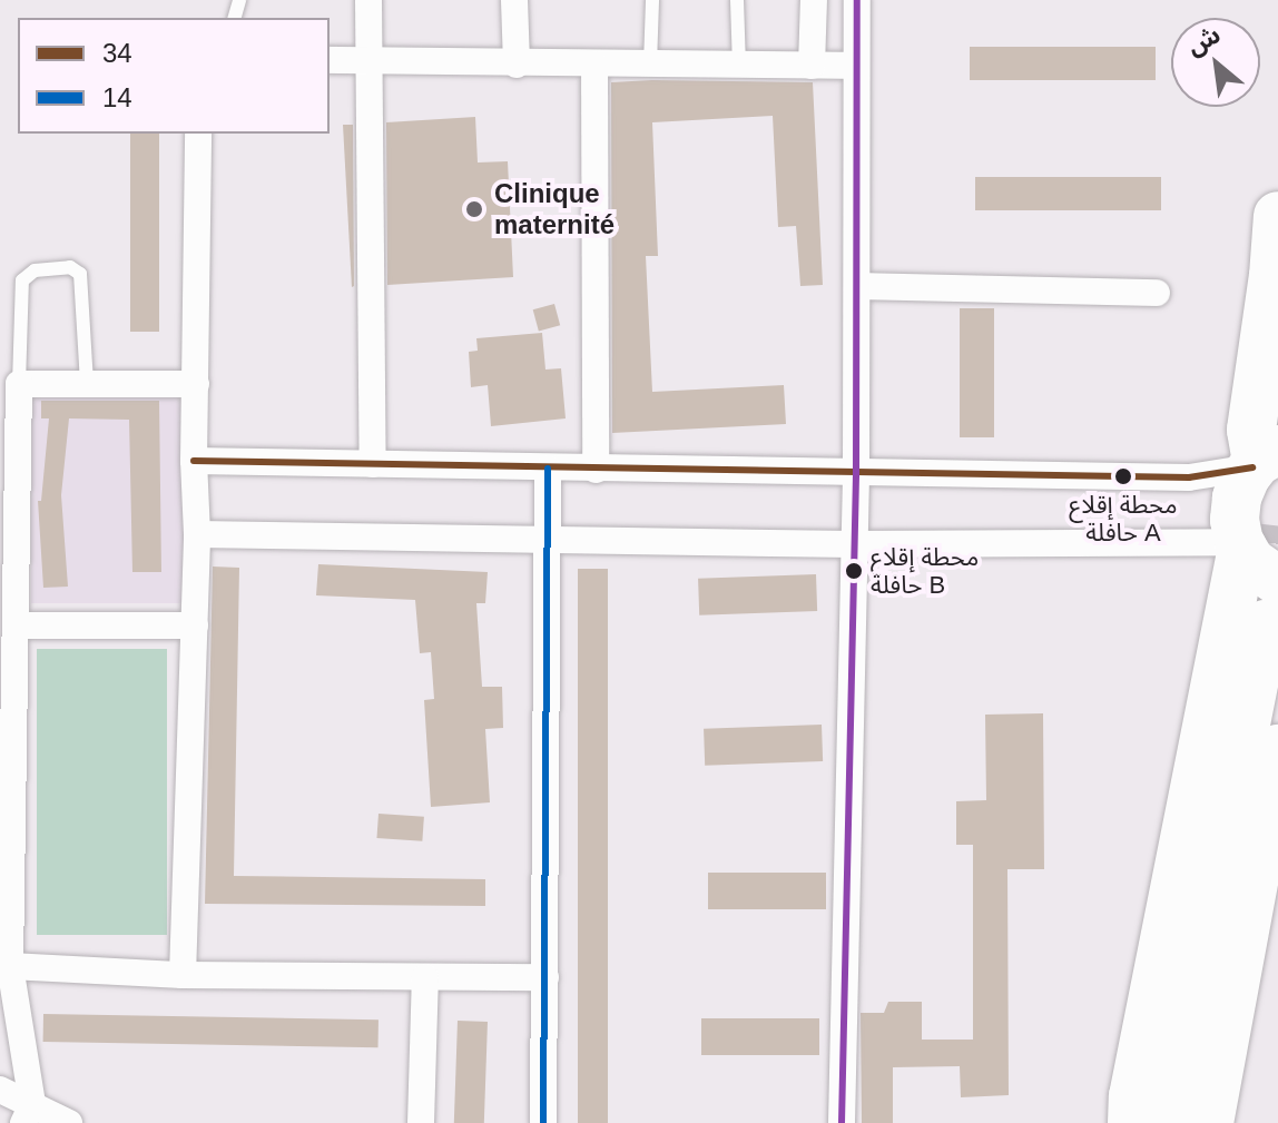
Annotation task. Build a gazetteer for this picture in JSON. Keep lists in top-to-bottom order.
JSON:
{
  "places": ["Clinique maternité", "محطة إقلاع حافلة A", "محطة إقلاع حافلة B"],
  "lines": ["transit line 34", "transit line 14"],
  "legend": ["34", "14"],
  "north": "top left"
}
